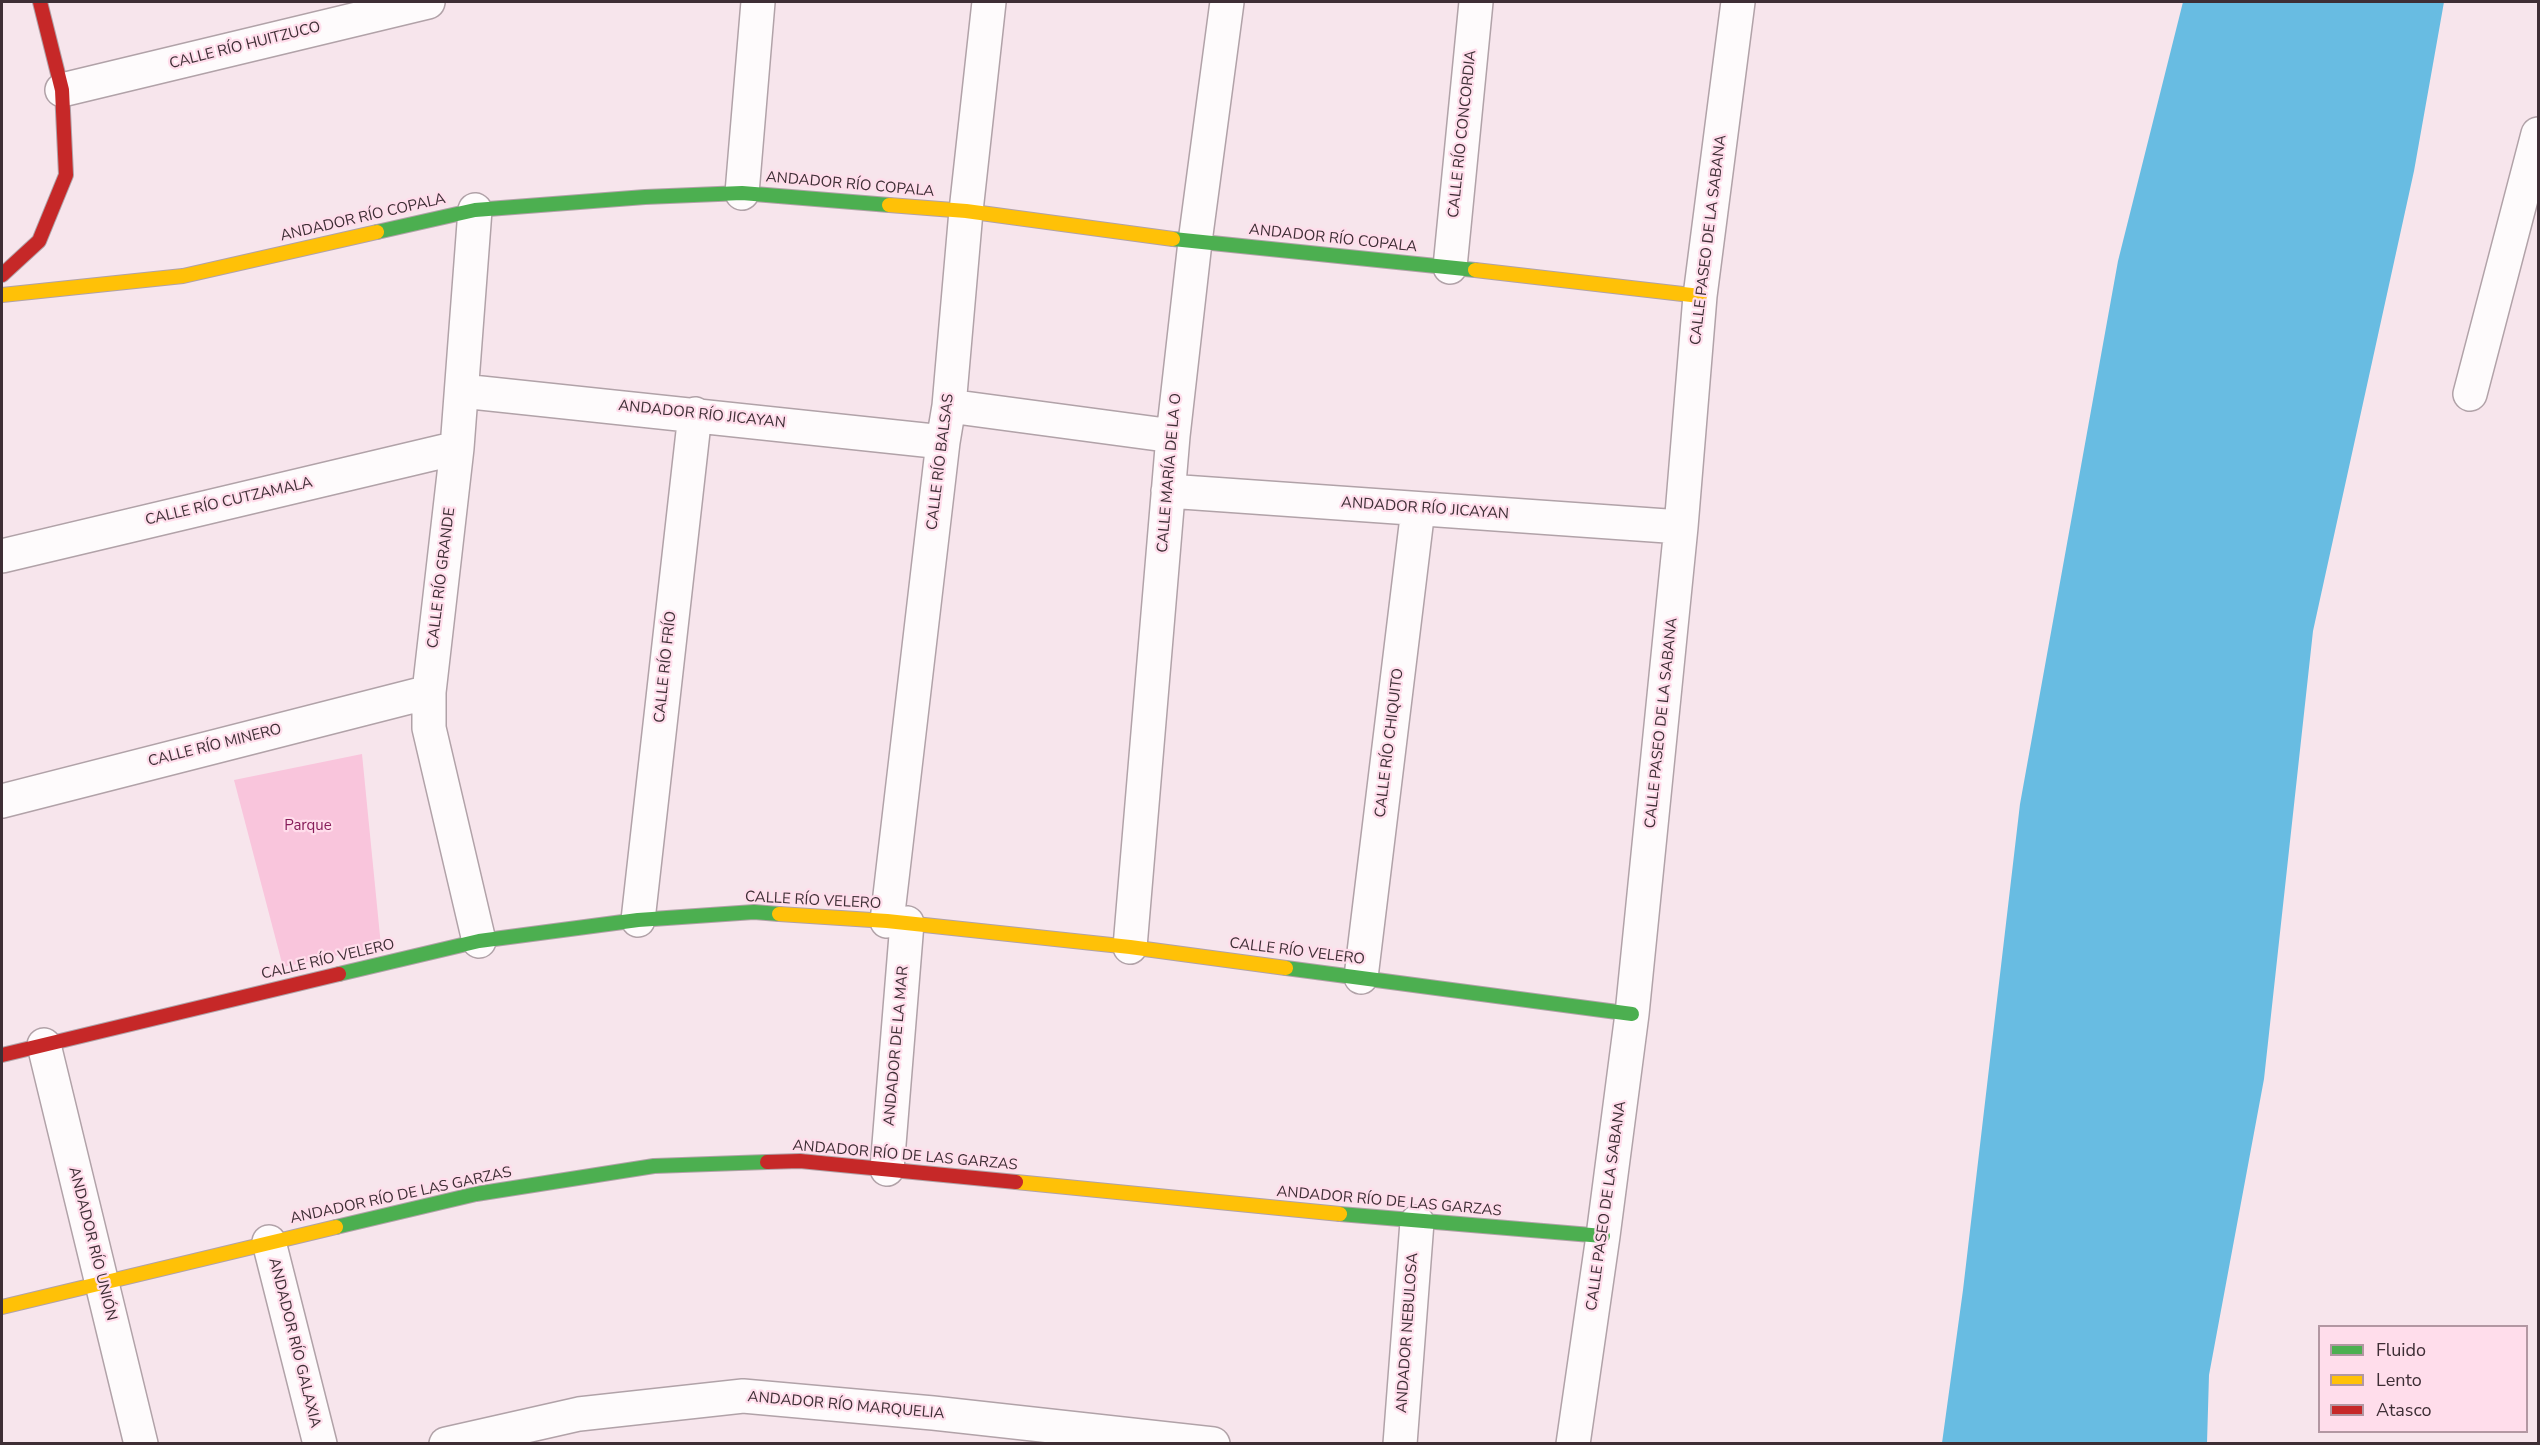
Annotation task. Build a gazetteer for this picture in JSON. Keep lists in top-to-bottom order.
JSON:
{
  "streets": {
    "street": [
      "CALLE RÍO HUITZUCO",
      "CALLE RÍO CONCORDIA",
      "ANDADOR RÍO COPALA",
      "CALLE PASEO DE LA SABANA",
      "ANDADOR RÍO JICAYAN",
      "CALLE RÍO BALSAS",
      "CALLE MARÍA DE LA O",
      "CALLE RÍO CUTZAMALA",
      "CALLE RÍO GRANDE",
      "CALLE RÍO FRÍO",
      "CALLE RÍO CHIQUITO",
      "CALLE RÍO MINERO",
      "CALLE RÍO VELERO",
      "ANDADOR DE LA MAR",
      "ANDADOR RÍO DE LAS GARZAS",
      "ANDADOR RÍO UNIÓN",
      "ANDADOR NEBULOSA",
      "ANDADOR RÍO GALAXIA",
      "ANDADOR RÍO MARQUELIA"
    ]
  },
  "crossings": [
    ["CALLE RÍO CONCORDIA", "ANDADOR RÍO COPALA"],
    ["ANDADOR RÍO COPALA", "CALLE PASEO DE LA SABANA"],
    ["ANDADOR RÍO COPALA", "CALLE RÍO BALSAS"],
    ["ANDADOR RÍO COPALA", "CALLE MARÍA DE LA O"],
    ["ANDADOR RÍO COPALA", "CALLE RÍO GRANDE"],
    ["CALLE PASEO DE LA SABANA", "ANDADOR RÍO JICAYAN"],
    ["CALLE PASEO DE LA SABANA", "CALLE RÍO VELERO"],
    ["CALLE PASEO DE LA SABANA", "ANDADOR RÍO DE LAS GARZAS"],
    ["ANDADOR RÍO JICAYAN", "CALLE RÍO BALSAS"],
    ["ANDADOR RÍO JICAYAN", "CALLE MARÍA DE LA O"],
    ["ANDADOR RÍO JICAYAN", "CALLE RÍO GRANDE"],
    ["ANDADOR RÍO JICAYAN", "CALLE RÍO FRÍO"],
    ["ANDADOR RÍO JICAYAN", "CALLE RÍO CHIQUITO"],
    ["CALLE RÍO BALSAS", "CALLE RÍO VELERO"],
    ["CALLE RÍO BALSAS", "ANDADOR DE LA MAR"],
    ["CALLE MARÍA DE LA O", "CALLE RÍO VELERO"],
    ["CALLE RÍO CUTZAMALA", "CALLE RÍO GRANDE"],
    ["CALLE RÍO GRANDE", "CALLE RÍO MINERO"],
    ["CALLE RÍO GRANDE", "CALLE RÍO VELERO"],
    ["CALLE RÍO FRÍO", "CALLE RÍO VELERO"],
    ["CALLE RÍO CHIQUITO", "CALLE RÍO VELERO"],
    ["CALLE RÍO VELERO", "ANDADOR DE LA MAR"],
    ["CALLE RÍO VELERO", "ANDADOR RÍO UNIÓN"],
    ["ANDADOR DE LA MAR", "ANDADOR RÍO DE LAS GARZAS"],
    ["ANDADOR RÍO DE LAS GARZAS", "ANDADOR RÍO UNIÓN"],
    ["ANDADOR RÍO DE LAS GARZAS", "ANDADOR NEBULOSA"],
    ["ANDADOR RÍO DE LAS GARZAS", "ANDADOR RÍO GALAXIA"]
  ],
  "parks": ["Parque"],
  "legend": ["Fluido", "Lento", "Atasco"]
}
